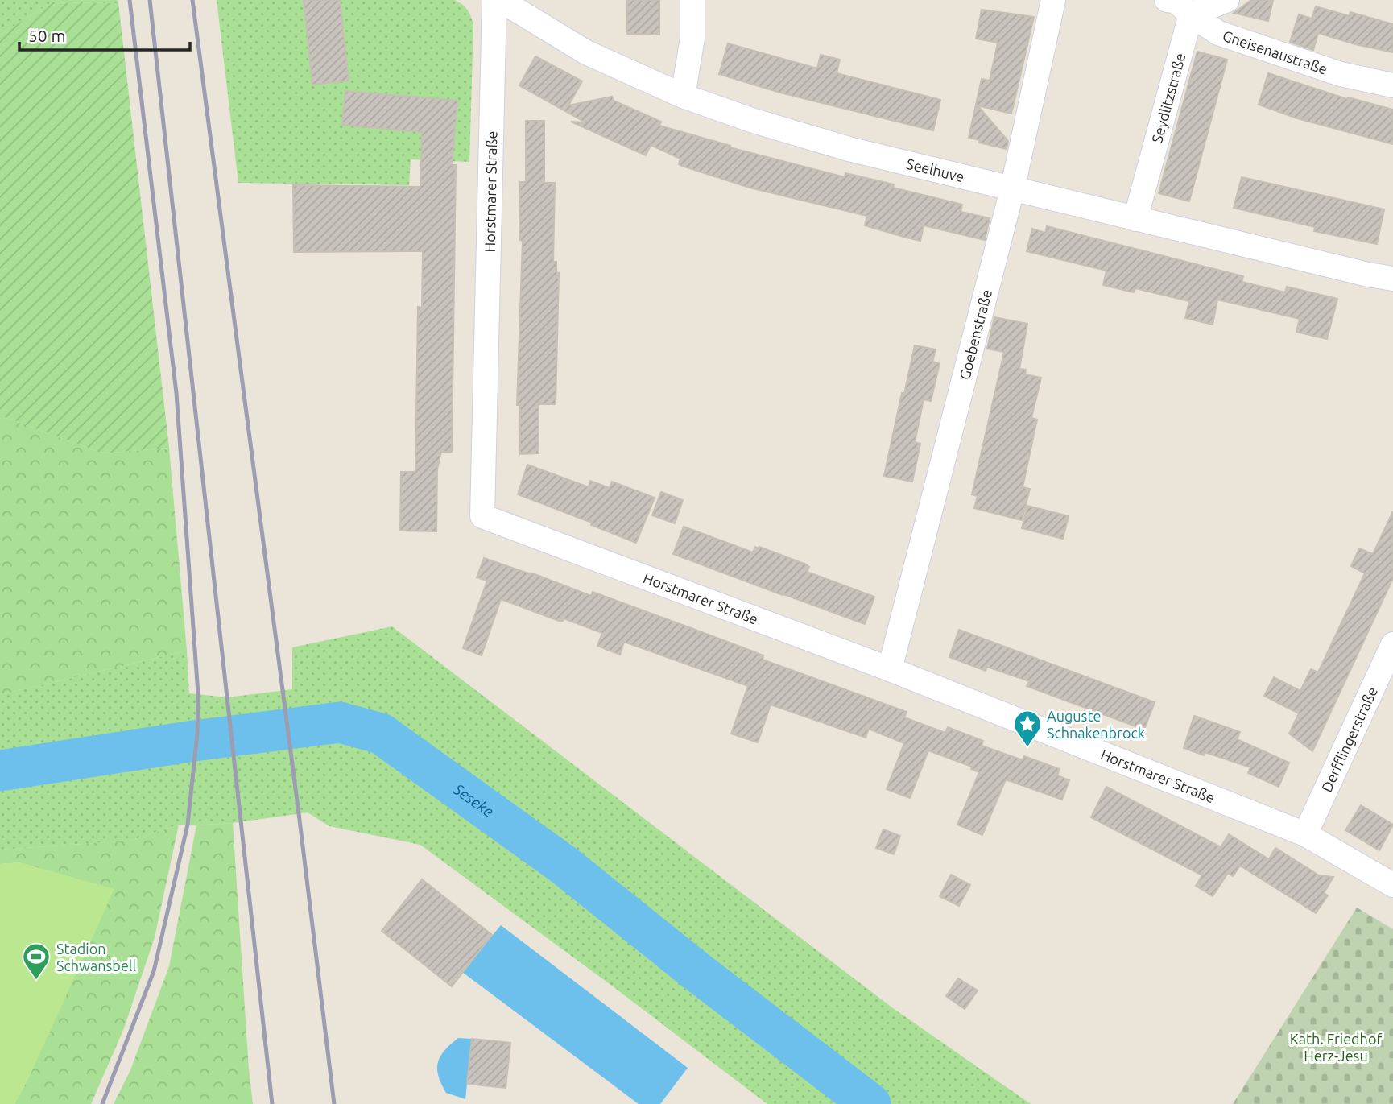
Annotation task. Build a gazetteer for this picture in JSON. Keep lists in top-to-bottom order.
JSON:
{
  "streets": {
    "street": [
      "Gneisenaustraße",
      "Seydlitzstraße",
      "Seelhuve",
      "Horstmarer Straße",
      "Goebenstraße",
      "Derfflingerstraße"
    ]
  },
  "crossings": [
    ["Gneisenaustraße", "Seydlitzstraße"],
    ["Seydlitzstraße", "Seelhuve"],
    ["Seelhuve", "Goebenstraße"],
    ["Horstmarer Straße", "Goebenstraße"],
    ["Horstmarer Straße", "Derfflingerstraße"]
  ],
  "water": ["Seseke"],
  "parks": ["Kath. Friedhof Herz-Jesu"],
  "places": {
    "place": ["Auguste Schnakenbrock"],
    "sports": ["Stadion Schwansbell"]
  },
  "scale_bar": "50 m"
}
